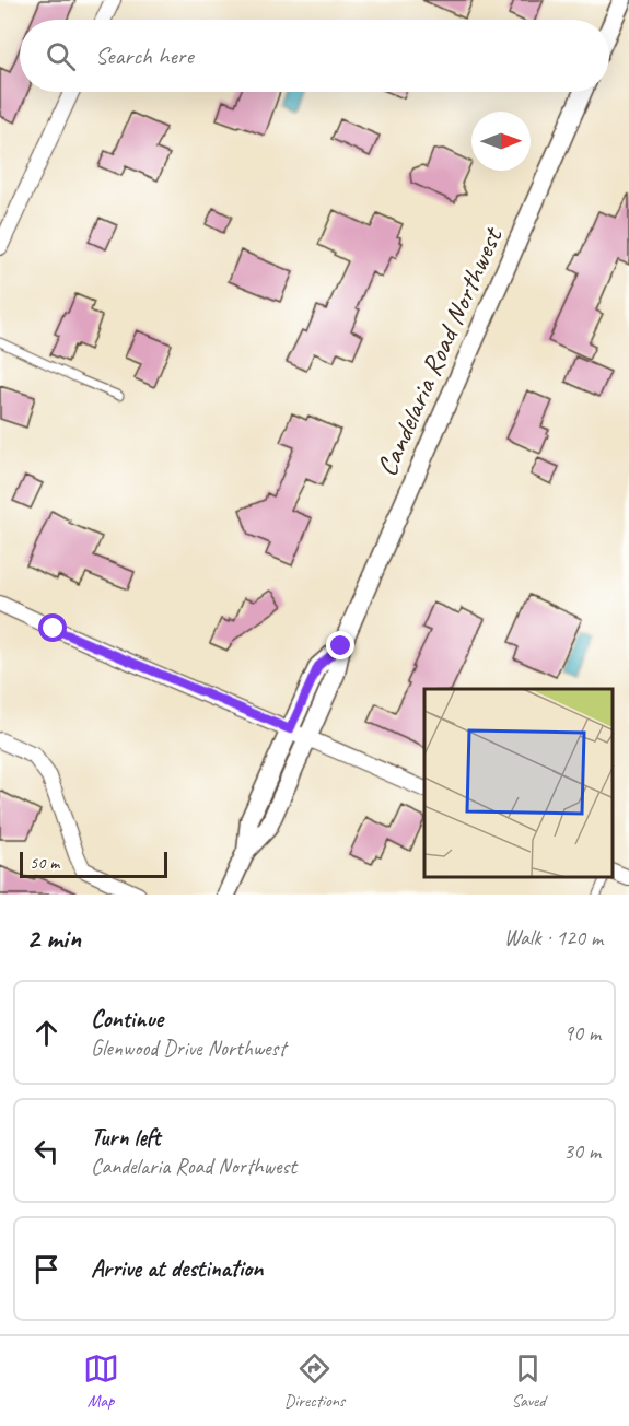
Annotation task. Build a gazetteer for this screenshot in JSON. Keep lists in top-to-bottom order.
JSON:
{
  "streets": {
    "street": ["Candelaria Road Northwest"]
  },
  "scale_bar": "50 m",
  "north": "right",
  "page": {
    "search": "Search here",
    "scale": "50 m",
    "heading": ["2 min", "Walk · 120 m"],
    "list": [
      ["Continue", "Glenwood Drive Northwest", "90 m"],
      ["Turn left", "Candelaria Road Northwest", "30 m"],
      "Arrive at destination"
    ],
    "nav": ["Map", "Directions", "Saved"]
  }
}
